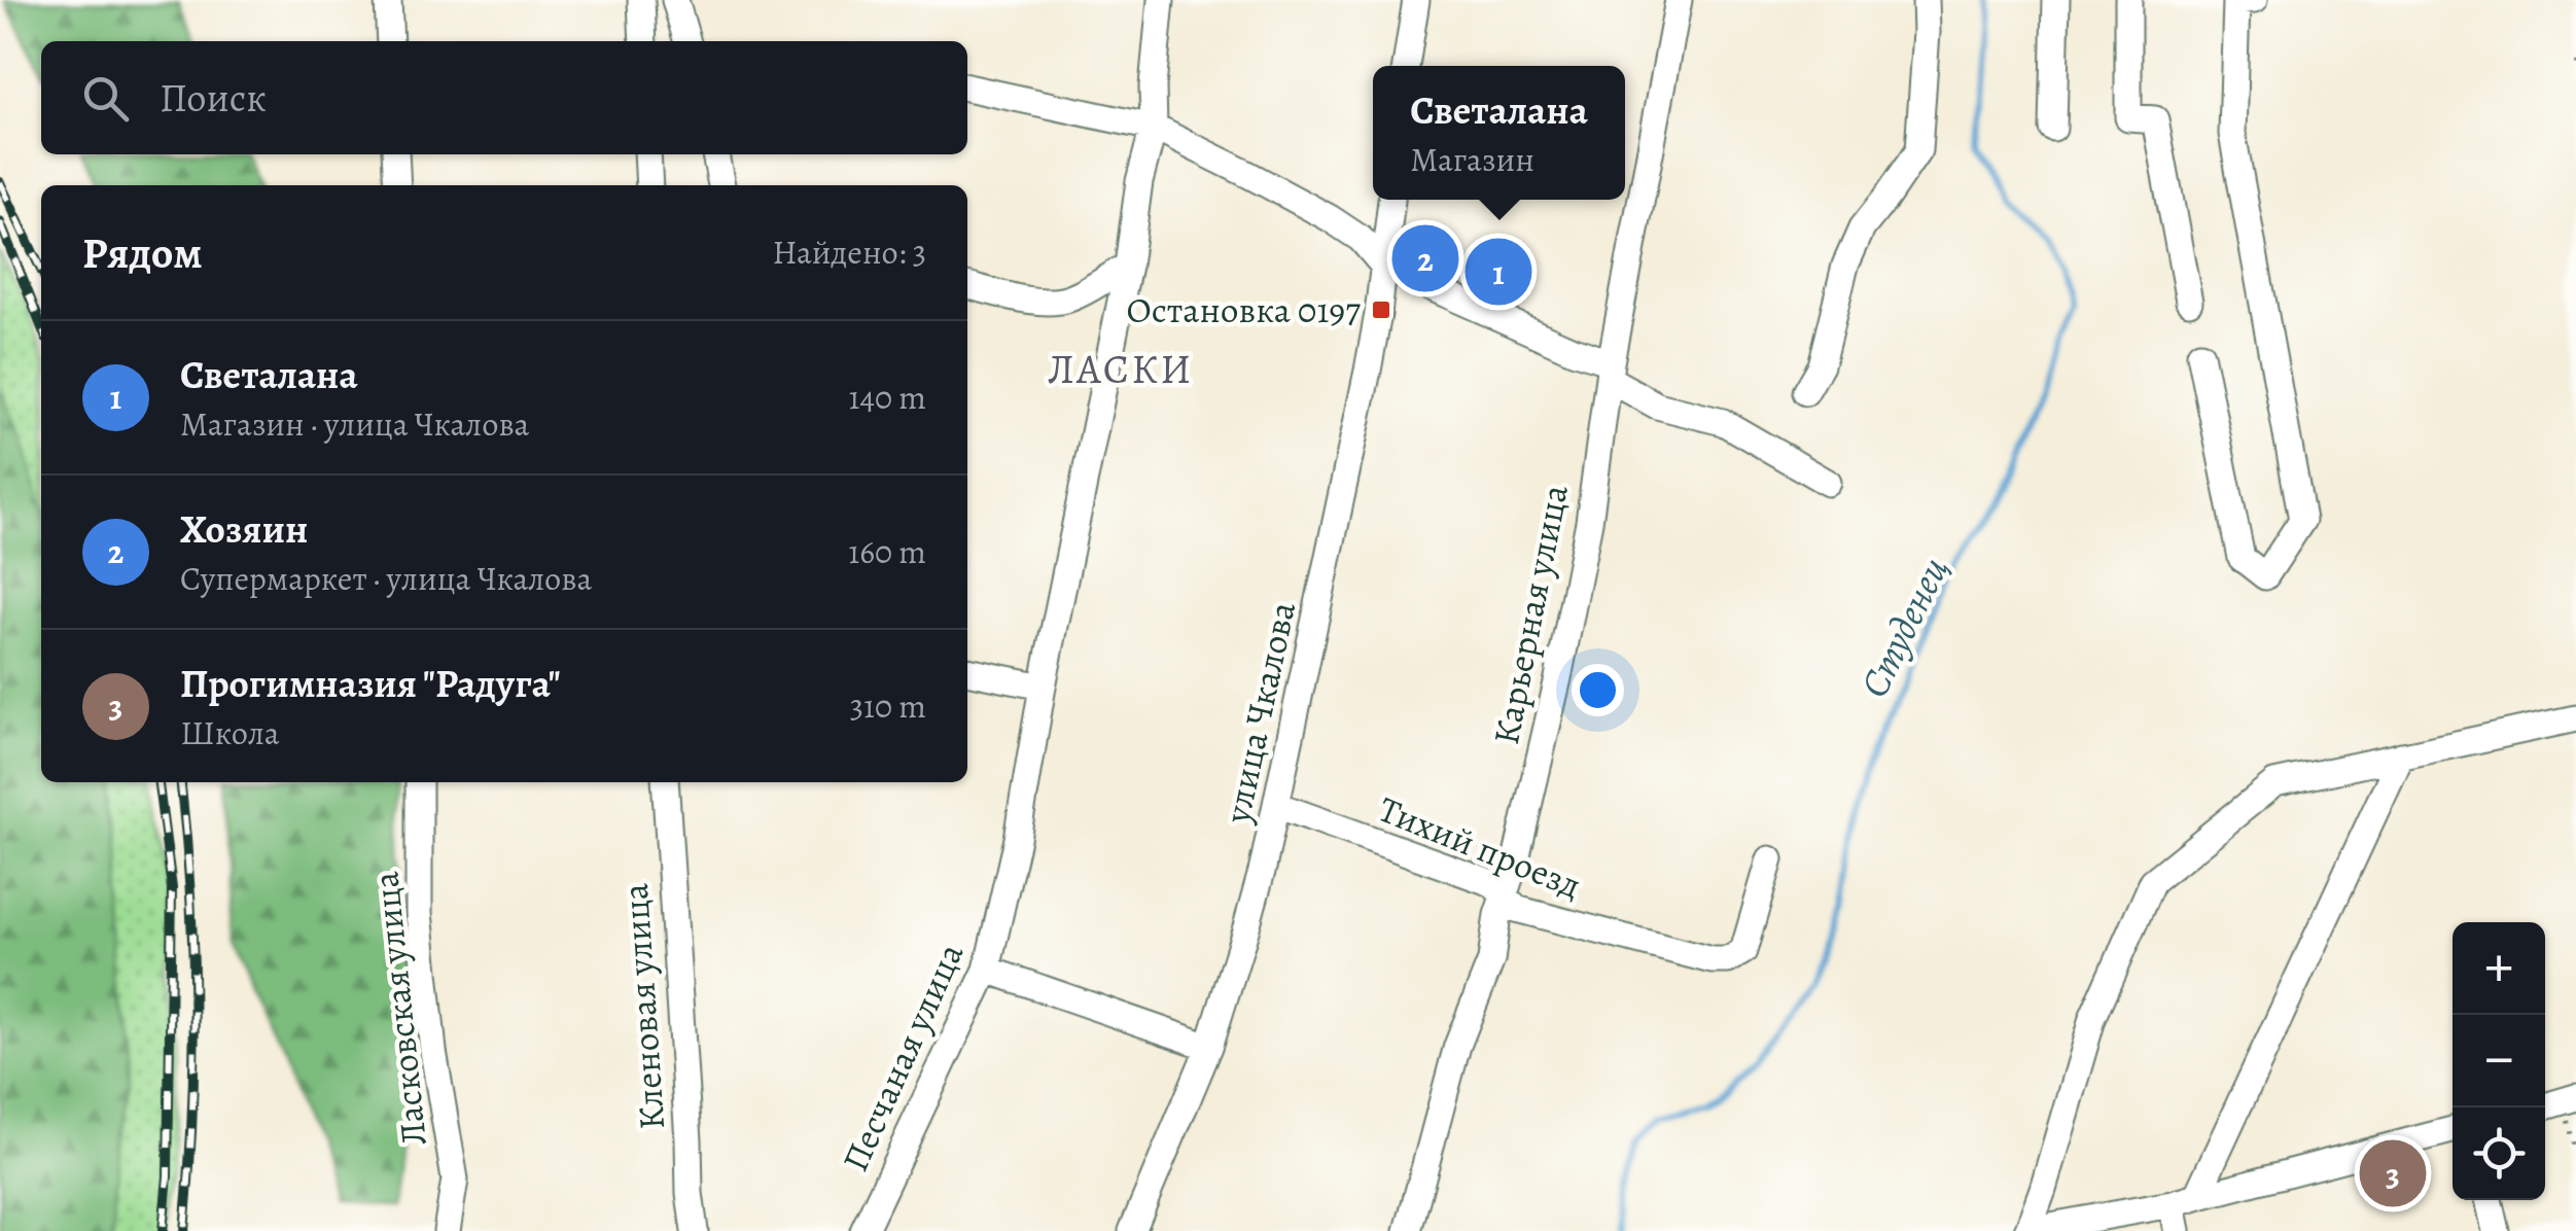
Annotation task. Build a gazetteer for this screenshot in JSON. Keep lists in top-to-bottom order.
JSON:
{
  "streets": {
    "street": [
      "Карьерная улица",
      "улица Чкалова",
      "Тихий проезд",
      "Кленовая улица",
      "Ласковская улица",
      "Песчаная улица"
    ]
  },
  "crossings": [
    ["Карьерная улица", "Тихий проезд"],
    ["улица Чкалова", "Тихий проезд"]
  ],
  "districts": ["ЛАСКИ"],
  "water": ["Студенец"],
  "places": {
    "transit": ["Остановка 0197"]
  },
  "page": {
    "search": "Поиск",
    "popup": ["Светалана", "Магазин"],
    "heading": ["Рядом", "Найдено: 3"],
    "pins": ["2", "1", "3"],
    "list": [
      {
        "mark": "1",
        "name": "Светалана",
        "note": "Магазин · улица Чкалова",
        "value": "140 m"
      },
      {
        "mark": "2",
        "name": "Хозяин",
        "note": "Супермаркет · улица Чкалова",
        "value": "160 m"
      },
      {
        "mark": "3",
        "name": "Прогимназия \"Радуга\"",
        "note": "Школа",
        "value": "310 m"
      }
    ],
    "map_buttons": ["+", "−"]
  }
}
